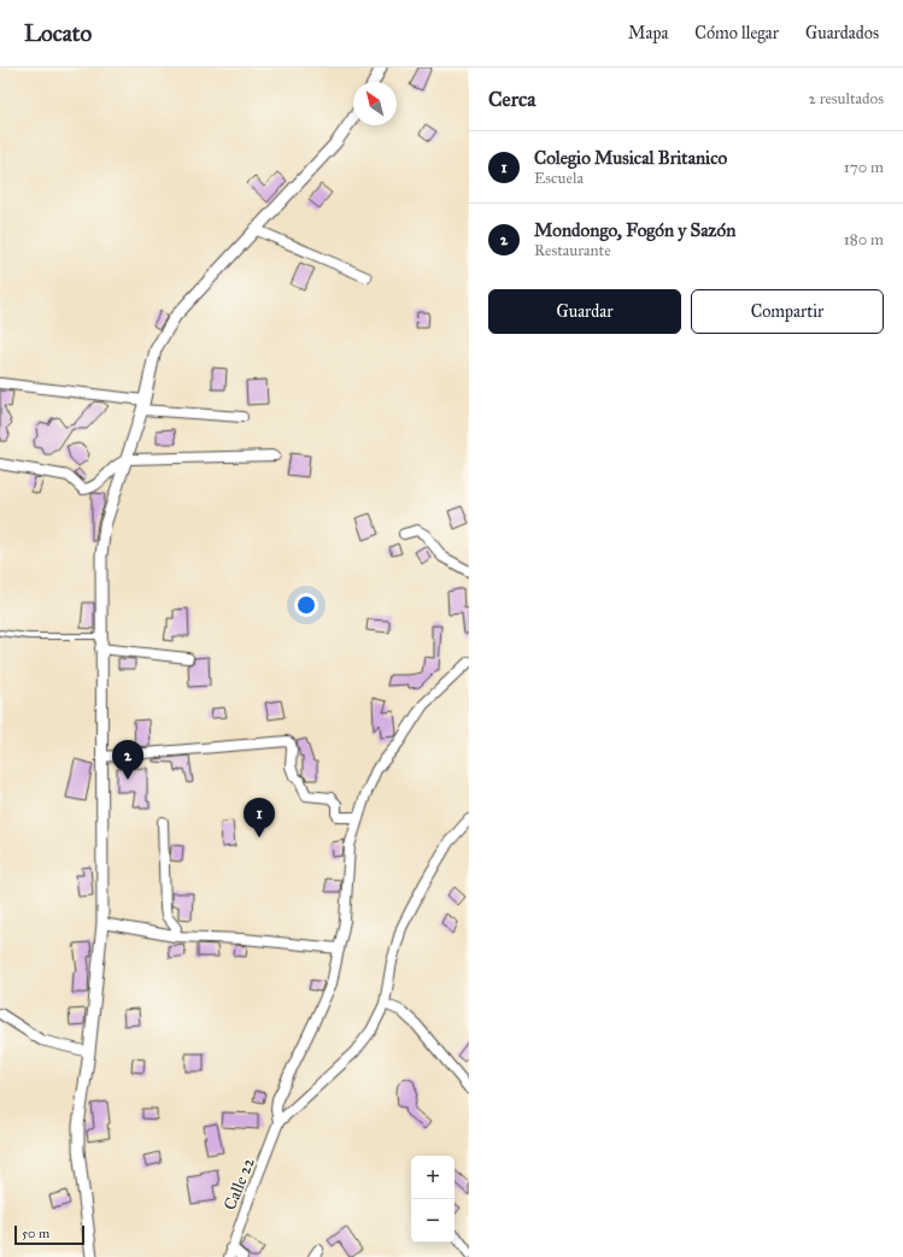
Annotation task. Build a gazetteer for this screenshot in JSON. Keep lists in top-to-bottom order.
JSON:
{
  "streets": {
    "street": ["Calle 22"]
  },
  "scale_bar": "50 m",
  "north": "top left",
  "page": {
    "header": "Locato",
    "nav": ["Mapa", "Cómo llegar", "Guardados"],
    "heading": ["Cerca", "2 resultados"],
    "list": [
      {
        "mark": "1",
        "name": "Colegio Musical Britanico",
        "note": "Escuela",
        "value": "170 m"
      },
      {
        "mark": "2",
        "name": "Mondongo, Fogón y Sazón",
        "note": "Restaurante",
        "value": "180 m"
      }
    ],
    "buttons": ["Guardar", "Compartir"],
    "pins": ["2", "1"],
    "map_buttons": ["+", "−"],
    "scale": "50 m"
  }
}
